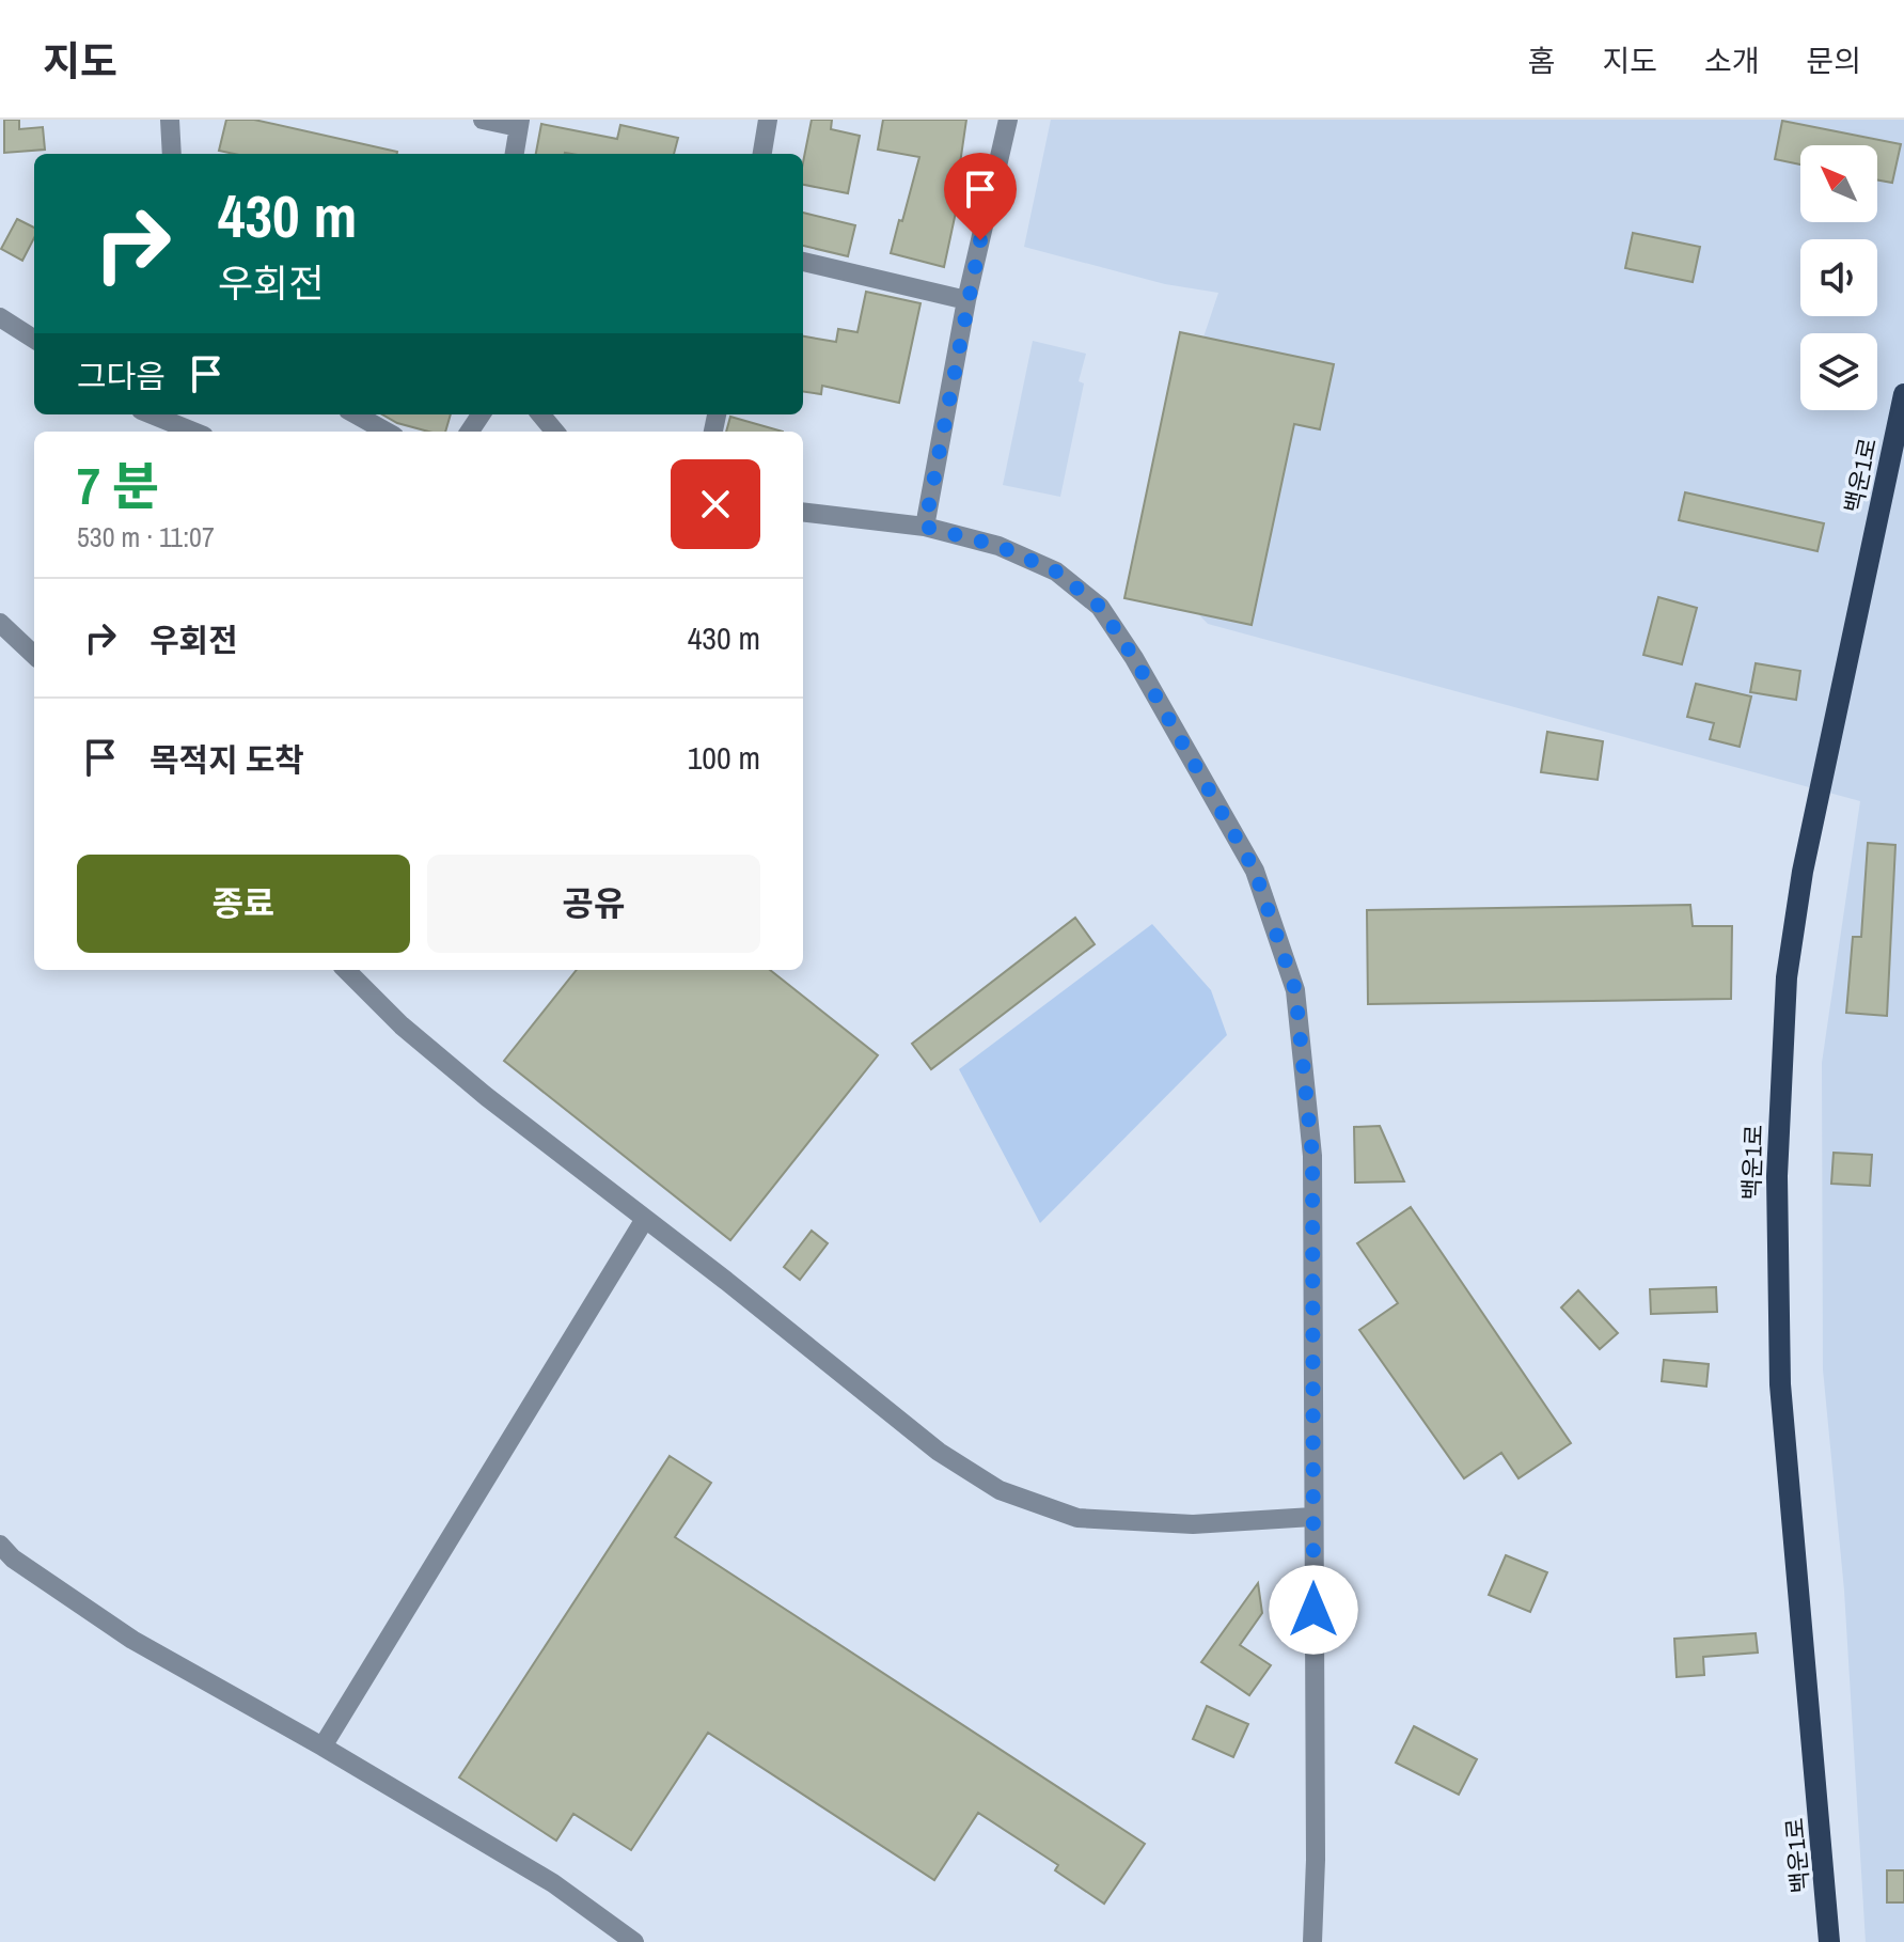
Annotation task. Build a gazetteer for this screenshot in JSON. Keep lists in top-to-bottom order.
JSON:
{
  "streets": {
    "main road": ["백운1로"]
  },
  "north": "top left",
  "page": {
    "header": "지도",
    "nav": [
      "홈",
      "지도",
      "소개",
      "문의"
    ],
    "turn": ["430 m", "우회전"],
    "then": "그다음",
    "heading": ["7 분", "530 m · 11:07"],
    "list": [
      {
        "name": "우회전",
        "value": "430 m"
      },
      {
        "name": "목적지 도착",
        "value": "100 m"
      }
    ],
    "buttons": ["종료", "공유"]
  }
}
